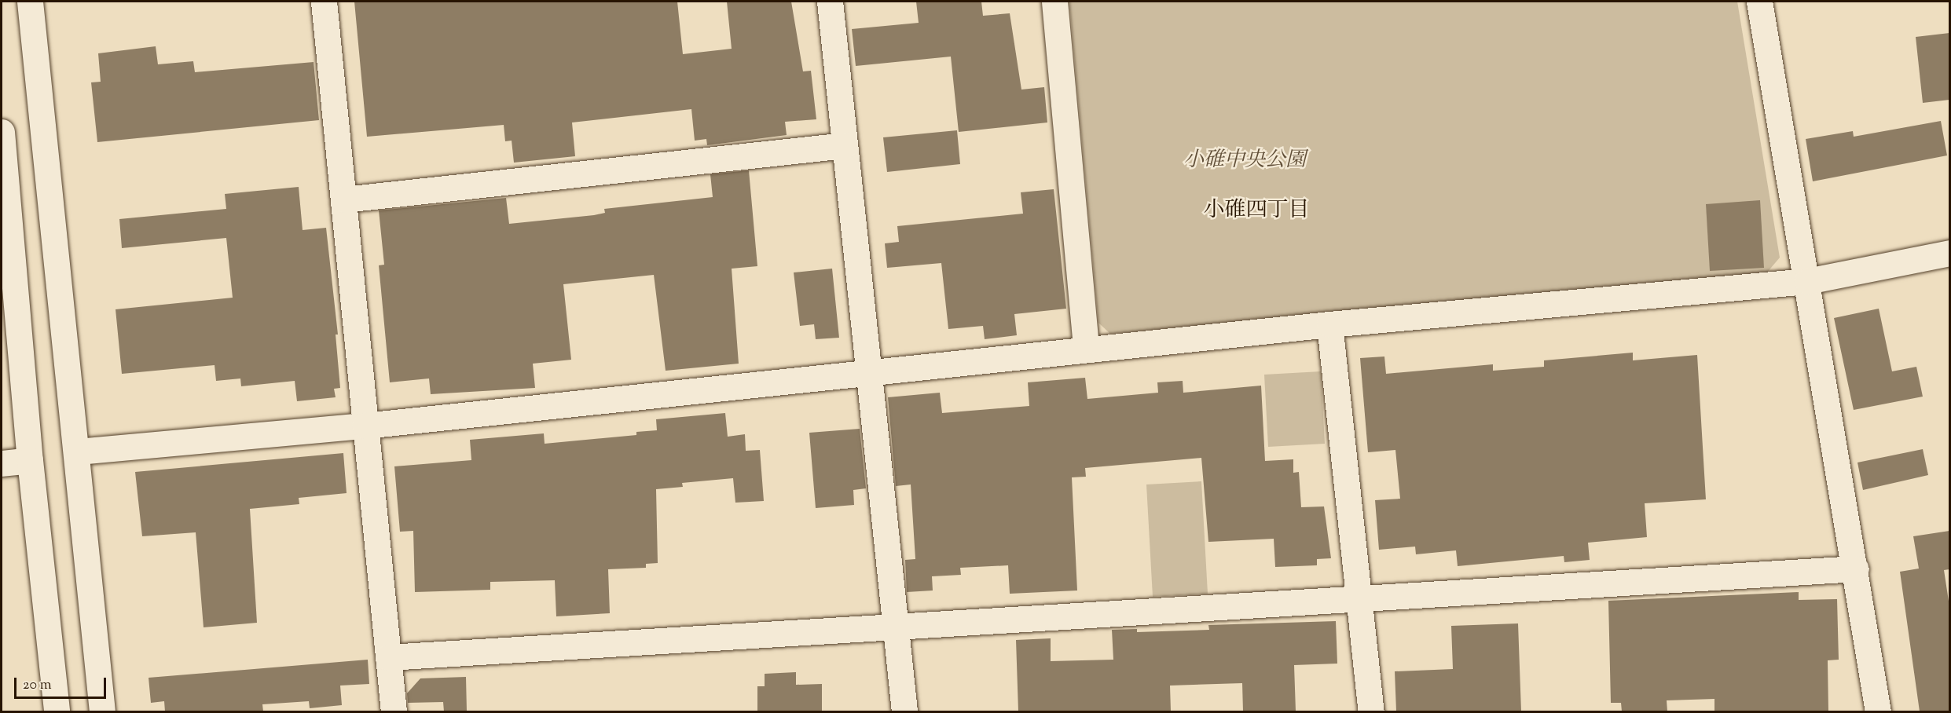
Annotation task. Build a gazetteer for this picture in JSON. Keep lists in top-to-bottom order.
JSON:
{
  "districts": ["小碓四丁目"],
  "parks": ["小碓中央公園"],
  "scale_bar": "20 m"
}
